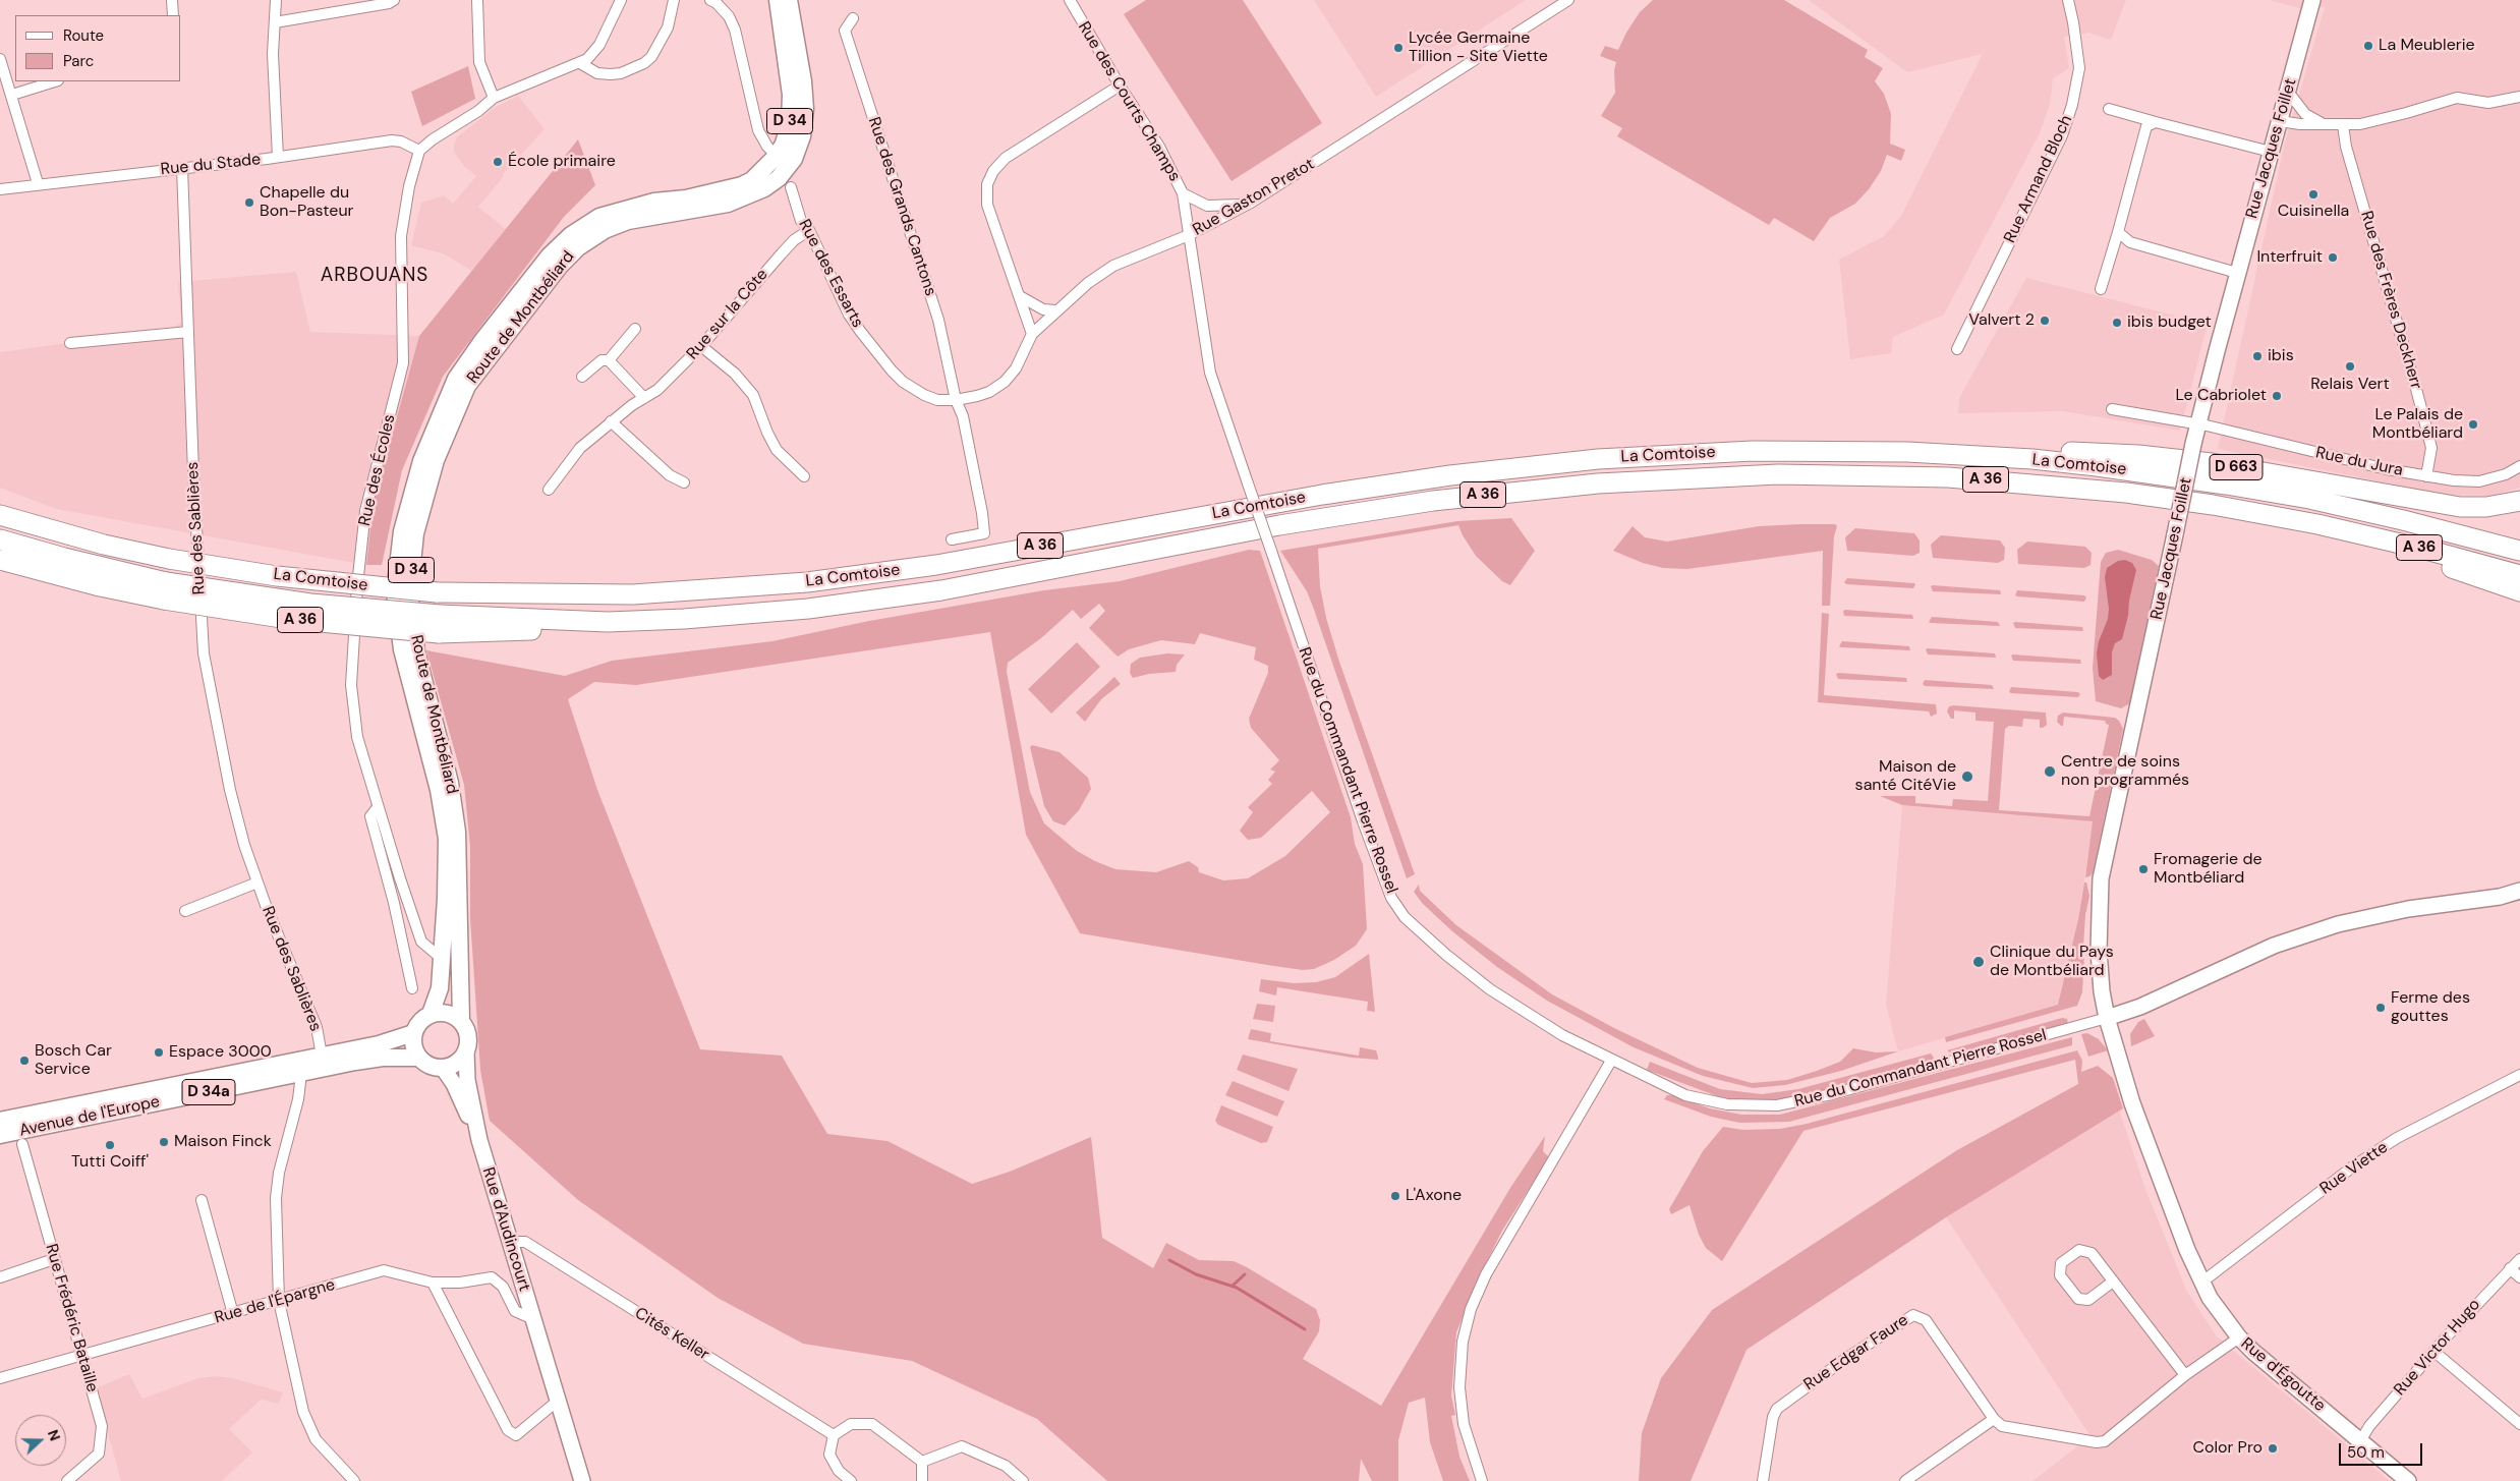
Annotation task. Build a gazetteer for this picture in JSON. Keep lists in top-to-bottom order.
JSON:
{
  "streets": {
    "highway": ["La Comtoise", "D 663", "A 36"],
    "main road": [
      "D 34",
      "Rue Jacques Foillet",
      "Route de Montbéliard",
      "D 34a",
      "Avenue de l'Europe",
      "Rue d'Audincourt",
      "Rue d'Égoutte"
    ],
    "street": [
      "Rue des Courts Champs",
      "Rue du Stade",
      "Rue Armand Bloch",
      "Rue Gaston Pretot",
      "Rue des Grands Cantons",
      "Rue des Essarts",
      "Rue des Frères Deckherr",
      "Rue sur la Côte",
      "Rue du Jura",
      "Rue des Écoles",
      "Rue des Sablières",
      "Rue du Commandant Pierre Rossel",
      "Rue Viette",
      "Rue de l'Épargne",
      "Rue Frédéric Bataille",
      "Cités Keller",
      "Rue Victor Hugo",
      "Rue Edgar Faure"
    ]
  },
  "crossings": [
    ["Rue des Courts Champs", "Rue Gaston Pretot"],
    ["Rue des Courts Champs", "Rue du Commandant Pierre Rossel"],
    ["Rue Jacques Foillet", "Rue du Jura"],
    ["Rue Jacques Foillet", "Rue du Commandant Pierre Rossel"],
    ["Rue Jacques Foillet", "Rue d'Égoutte"],
    ["Rue du Stade", "Rue des Écoles"],
    ["Rue du Stade", "Rue des Sablières"],
    ["Rue Gaston Pretot", "Rue des Grands Cantons"],
    ["Rue Gaston Pretot", "Rue des Essarts"],
    ["Rue Gaston Pretot", "Rue du Commandant Pierre Rossel"],
    ["Rue des Grands Cantons", "Rue des Essarts"],
    ["Rue des Essarts", "Rue sur la Côte"],
    ["Rue des Frères Deckherr", "Rue du Jura"],
    ["Route de Montbéliard", "Rue des Écoles"],
    ["Route de Montbéliard", "Avenue de l'Europe"],
    ["Route de Montbéliard", "Rue d'Audincourt"],
    ["La Comtoise", "D 663"],
    ["Rue des Sablières", "Avenue de l'Europe"],
    ["Avenue de l'Europe", "Rue d'Audincourt"],
    ["Rue Viette", "Rue d'Égoutte"],
    ["Rue d'Audincourt", "Rue de l'Épargne"],
    ["Rue d'Audincourt", "Cités Keller"],
    ["Rue de l'Épargne", "Rue Frédéric Bataille"],
    ["Rue Victor Hugo", "Rue d'Égoutte"]
  ],
  "districts": ["ARBOUANS"],
  "places": [
    "La Meublerie",
    "Lycée Germaine Tillion - Site Viette",
    "École primaire",
    "Cuisinella",
    "Chapelle du Bon-Pasteur",
    "Interfruit",
    "Valvert 2",
    "ibis budget",
    "ibis",
    "Relais Vert",
    "Le Cabriolet",
    "Le Palais de Montbéliard",
    "Centre de soins non programmés",
    "Maison de santé CitéVie",
    "Fromagerie de Montbéliard",
    "Clinique du Pays de Montbéliard",
    "Ferme des gouttes",
    "Espace 3000",
    "Bosch Car Service",
    "Maison Finck",
    "Tutti Coiff'",
    "L'Axone",
    "Color Pro"
  ],
  "legend": ["Route", "Parc"],
  "scale_bar": "50 m",
  "north": "right"
}
